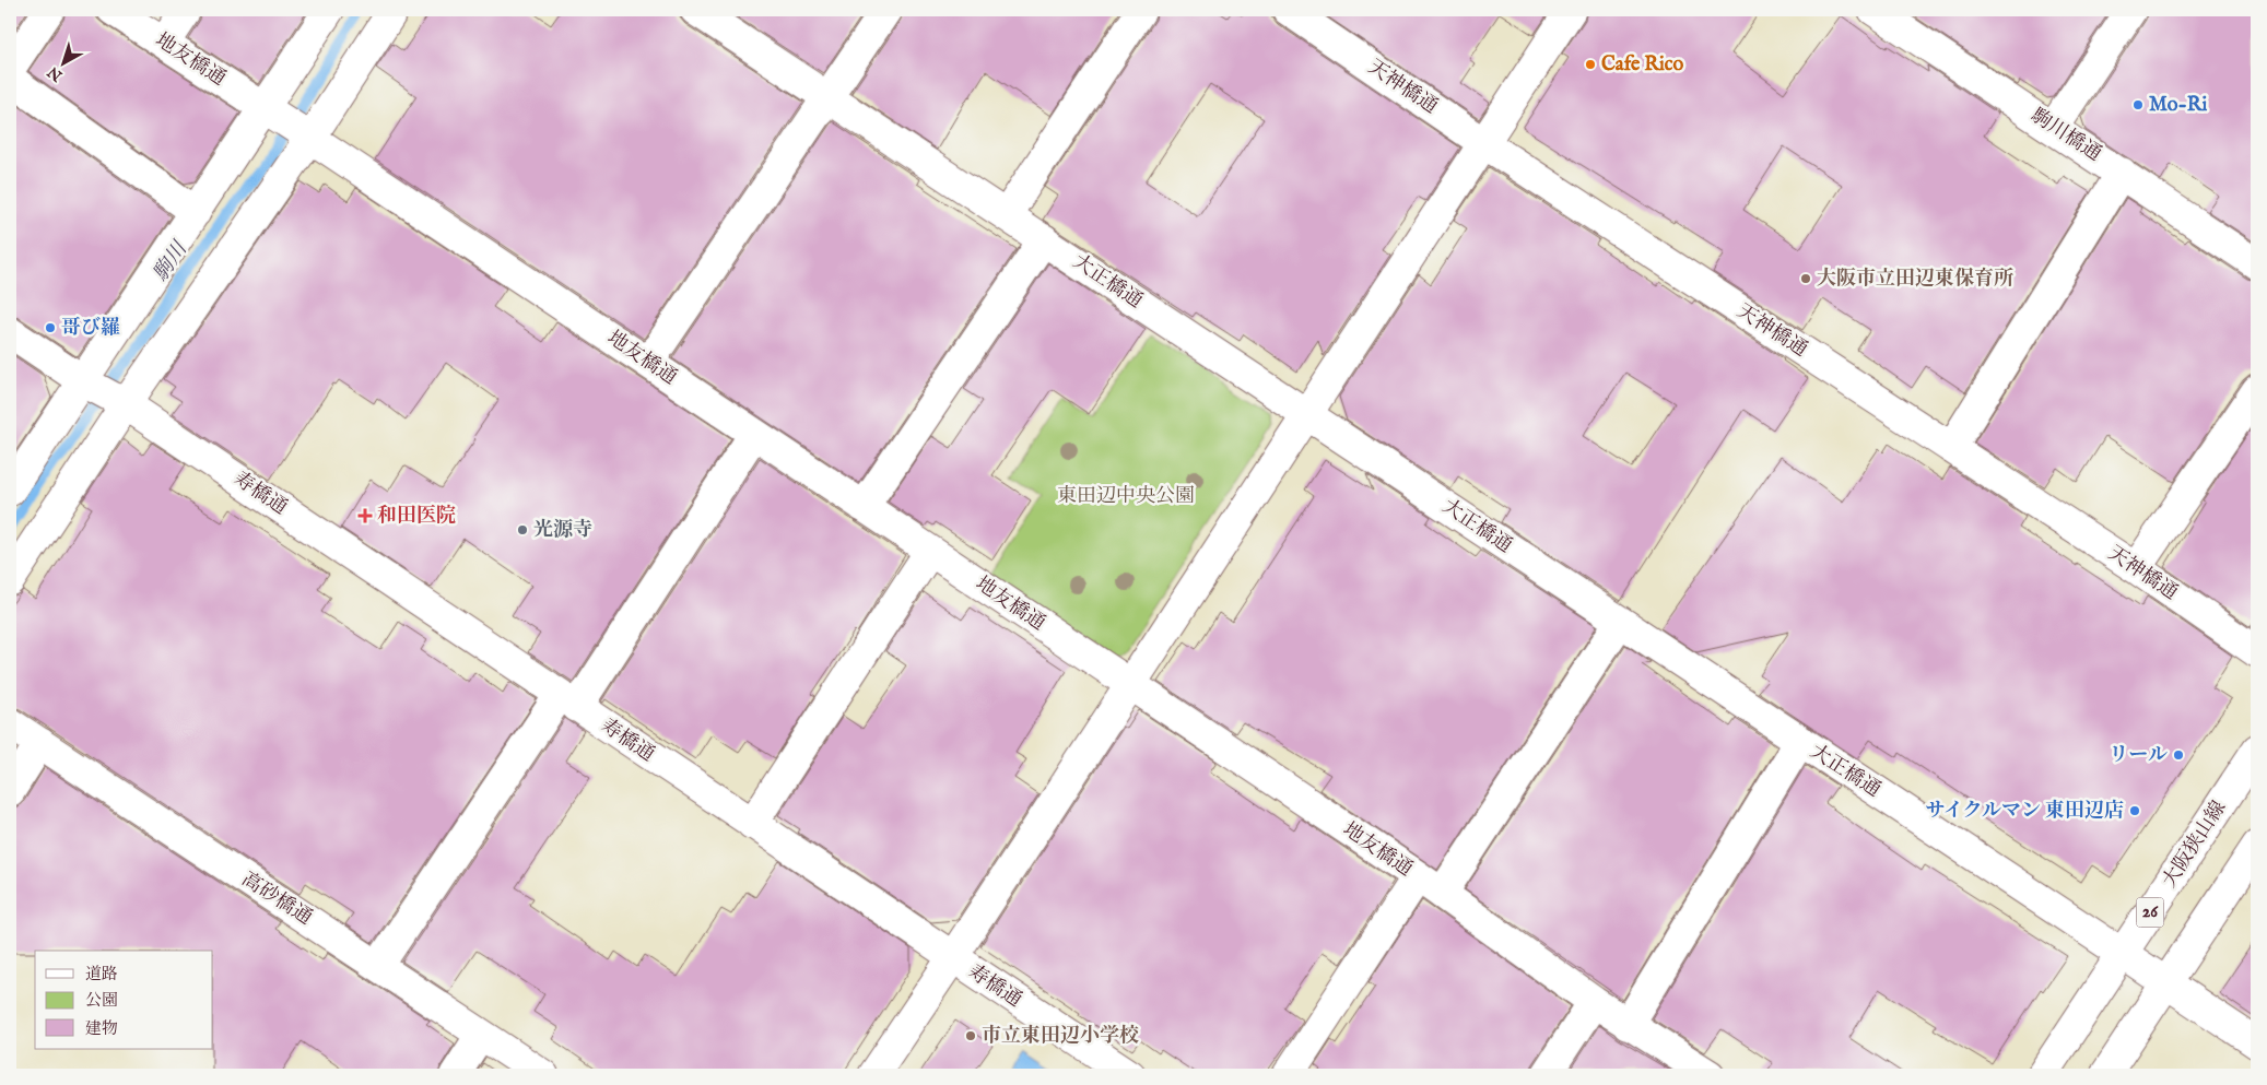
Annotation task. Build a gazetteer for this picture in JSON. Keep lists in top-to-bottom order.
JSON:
{
  "streets": {
    "street": [
      "地友橋通",
      "天神橋通",
      "駒川橋通",
      "大正橋通",
      "寿橋通",
      "大阪狭山線",
      "高砂橋通",
      "26"
    ]
  },
  "crossings": [
    ["大正橋通", "大阪狭山線"]
  ],
  "water": ["駒川"],
  "parks": ["東田辺中央公園"],
  "places": {
    "other": [
      "Cafe Rico",
      "Mo-Ri",
      "大阪市立田辺東保育所",
      "哥び羅",
      "光源寺",
      "リール",
      "サイクルマン 東田辺店",
      "市立東田辺小学校"
    ],
    "health": ["和田医院"]
  },
  "legend": ["道路", "公園", "建物"],
  "north": "bottom left"
}
